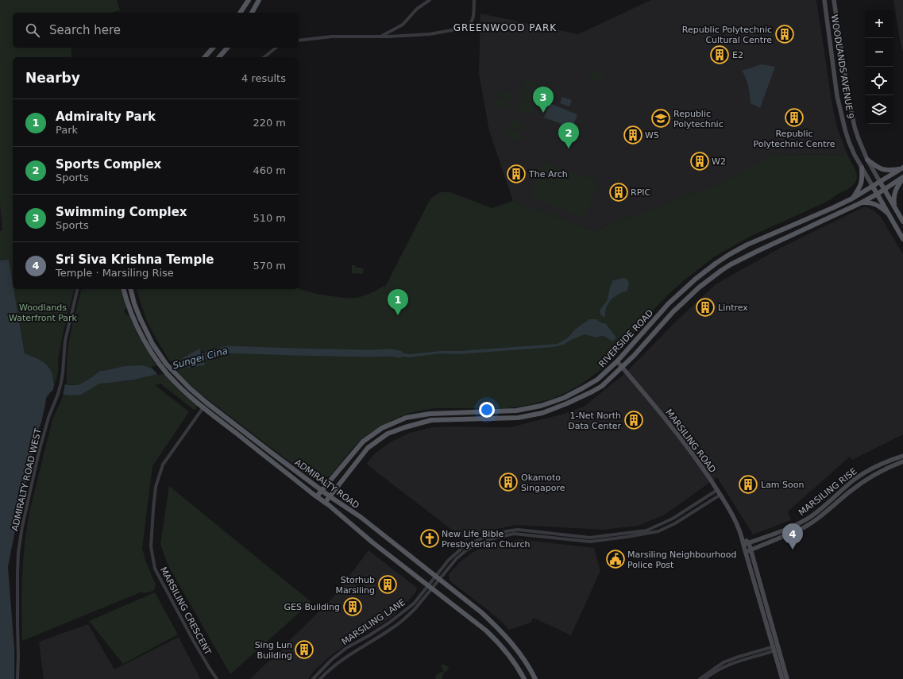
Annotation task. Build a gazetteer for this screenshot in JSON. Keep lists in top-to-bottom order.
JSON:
{
  "streets": {
    "main road": ["RIVERSIDE ROAD", "ADMIRALTY ROAD"],
    "street": [
      "WOODLANDS AVENUE 9",
      "MARSILING ROAD",
      "ADMIRALTY ROAD WEST",
      "MARSILING RISE",
      "MARSILING CRESCENT",
      "MARSILING LANE"
    ]
  },
  "crossings": [
    ["WOODLANDS AVENUE 9", "RIVERSIDE ROAD"],
    ["RIVERSIDE ROAD", "MARSILING ROAD"],
    ["RIVERSIDE ROAD", "ADMIRALTY ROAD"],
    ["MARSILING ROAD", "MARSILING RISE"],
    ["MARSILING ROAD", "MARSILING LANE"],
    ["ADMIRALTY ROAD", "MARSILING CRESCENT"],
    ["ADMIRALTY ROAD", "MARSILING LANE"]
  ],
  "districts": ["GREENWOOD PARK"],
  "water": ["Sungei Cina"],
  "parks": ["Woodlands Waterfront Park"],
  "places": {
    "building": [
      "Republic Polytechnic Cultural Centre",
      "E2",
      "Republic Polytechnic Centre",
      "W5",
      "W2",
      "The Arch",
      "RPIC",
      "Lintrex",
      "1-Net North Data Center",
      "Okamoto Singapore",
      "Lam Soon",
      "Storhub Marsiling",
      "GES Building",
      "Sing Lun Building"
    ],
    "school or university": ["Republic Polytechnic"],
    "church": ["New Life Bible Presbyterian Church"],
    "public building": ["Marsiling Neighbourhood Police Post"]
  },
  "page": {
    "map_buttons": ["+", "−"],
    "search": "Search here",
    "heading": ["Nearby", "4 results"],
    "pins": [
      "3",
      "2",
      "1",
      "4"
    ],
    "list": [
      {
        "mark": "1",
        "name": "Admiralty Park",
        "note": "Park",
        "value": "220 m"
      },
      {
        "mark": "2",
        "name": "Sports Complex",
        "note": "Sports",
        "value": "460 m"
      },
      {
        "mark": "3",
        "name": "Swimming Complex",
        "note": "Sports",
        "value": "510 m"
      },
      {
        "mark": "4",
        "name": "Sri Siva Krishna Temple",
        "note": "Temple · Marsiling Rise",
        "value": "570 m"
      }
    ]
  }
}
